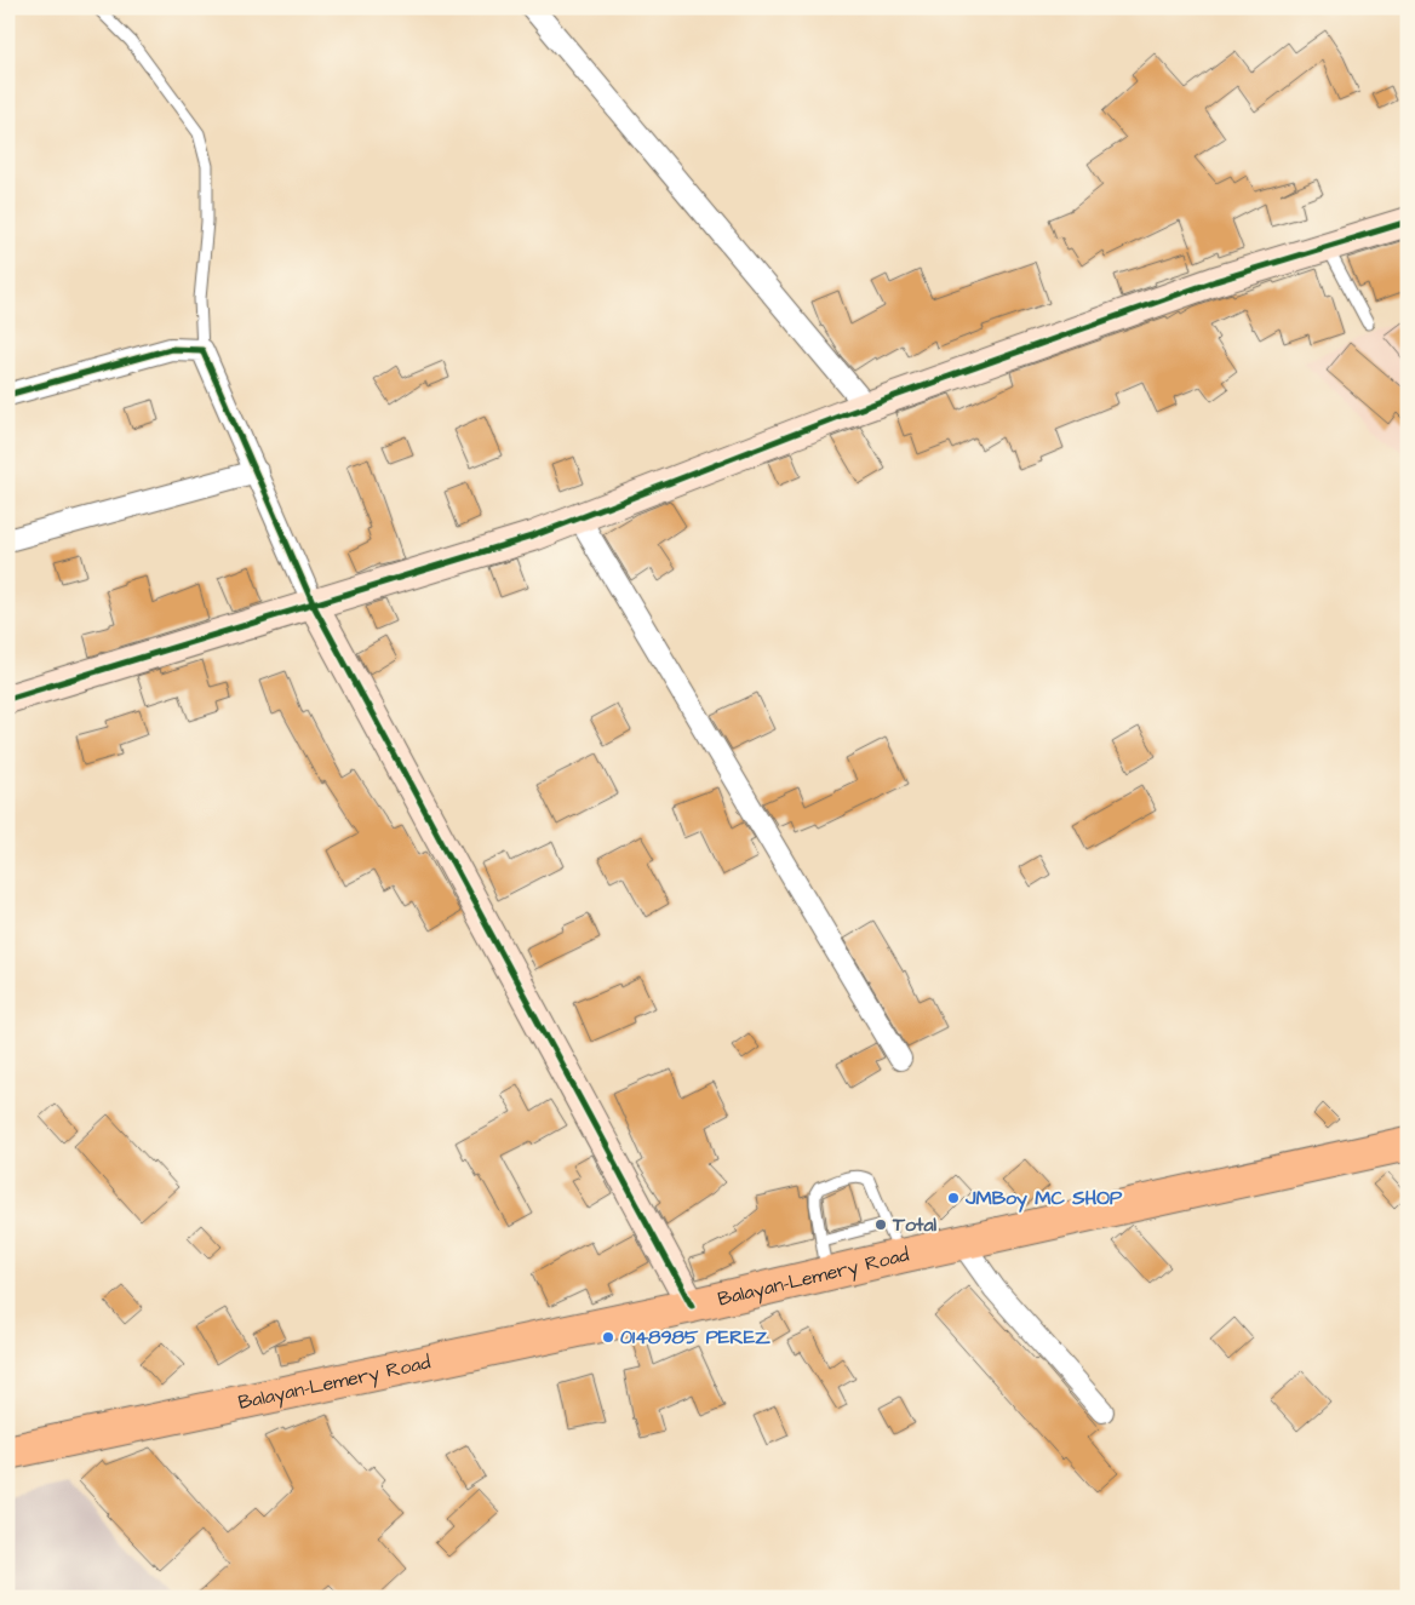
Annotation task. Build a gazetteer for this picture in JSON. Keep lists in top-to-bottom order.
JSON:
{
  "streets": {
    "main road": ["Balayan-Lemery Road"]
  },
  "places": ["JMBoy MC SHOP", "Total", "0148985 PEREZ"]
}
